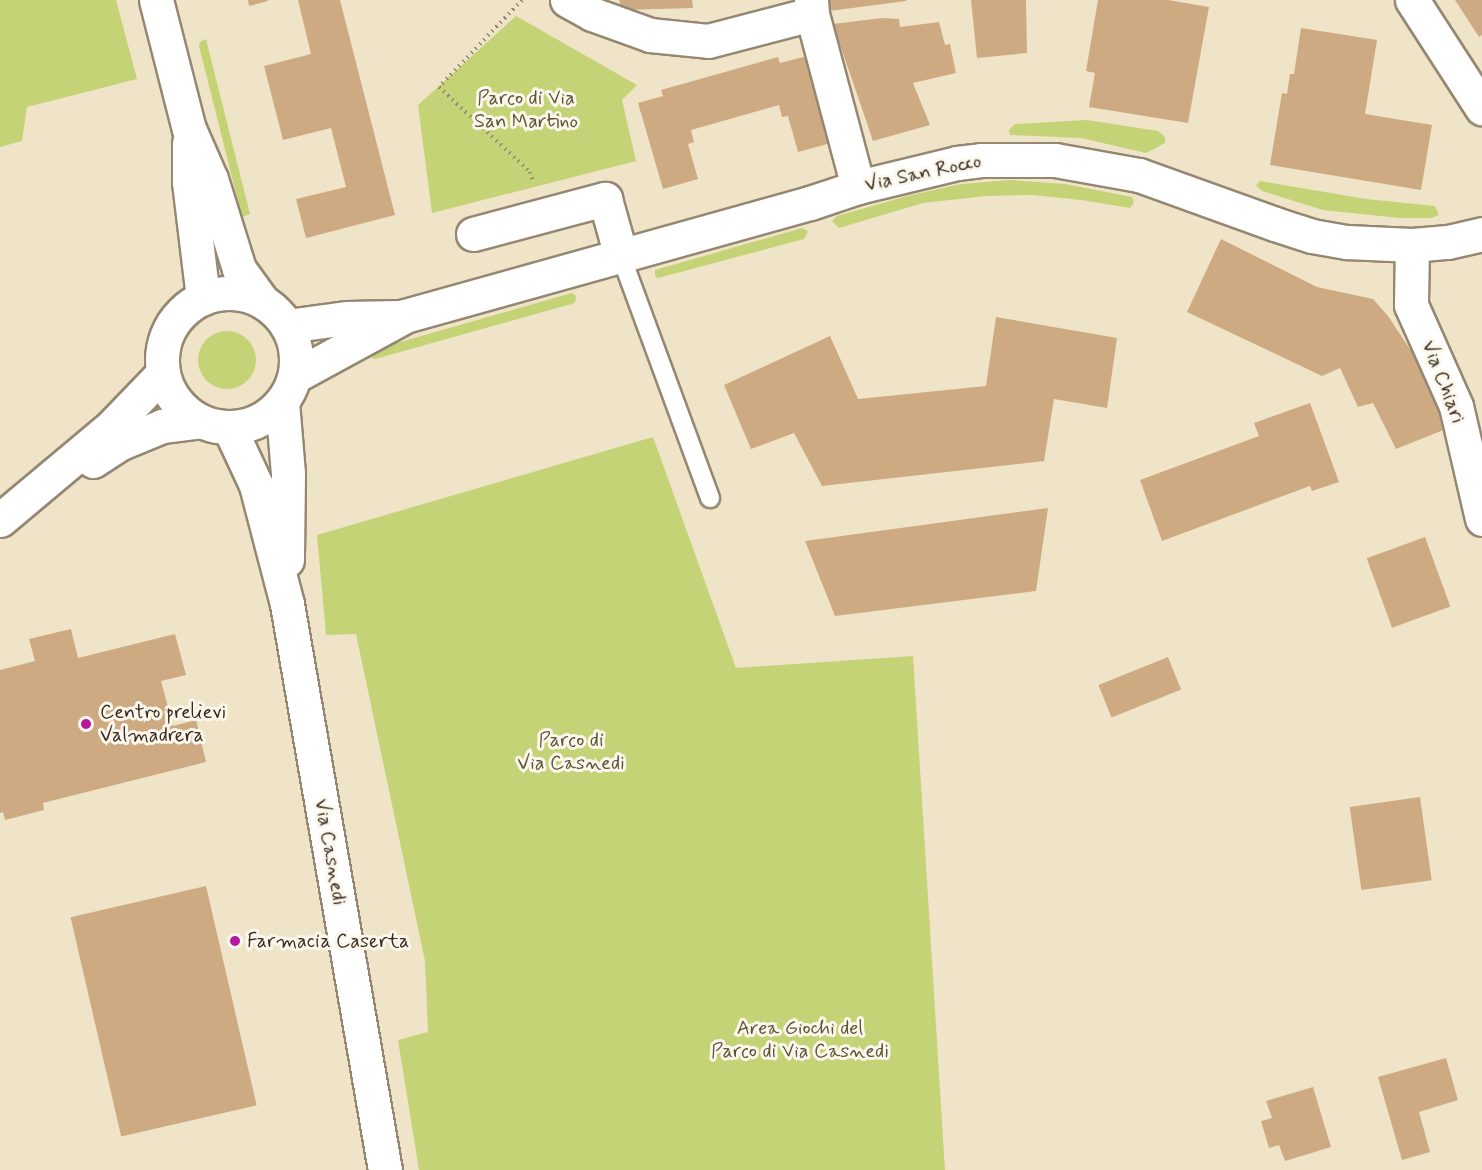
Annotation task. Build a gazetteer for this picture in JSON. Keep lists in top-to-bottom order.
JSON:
{
  "streets": {
    "street": ["Via San Rocco", "Via Chiari", "Via Casnedi"]
  },
  "crossings": [
    ["Via San Rocco", "Via Chiari"],
    ["Via San Rocco", "Via Casnedi"]
  ],
  "parks": ["Parco di Via San Martino", "Parco di Via Casnedi", "Area Giochi del Parco di Via Casnedi"],
  "places": ["Centro prelievi Valmadrera", "Farmacia Caserta"]
}
